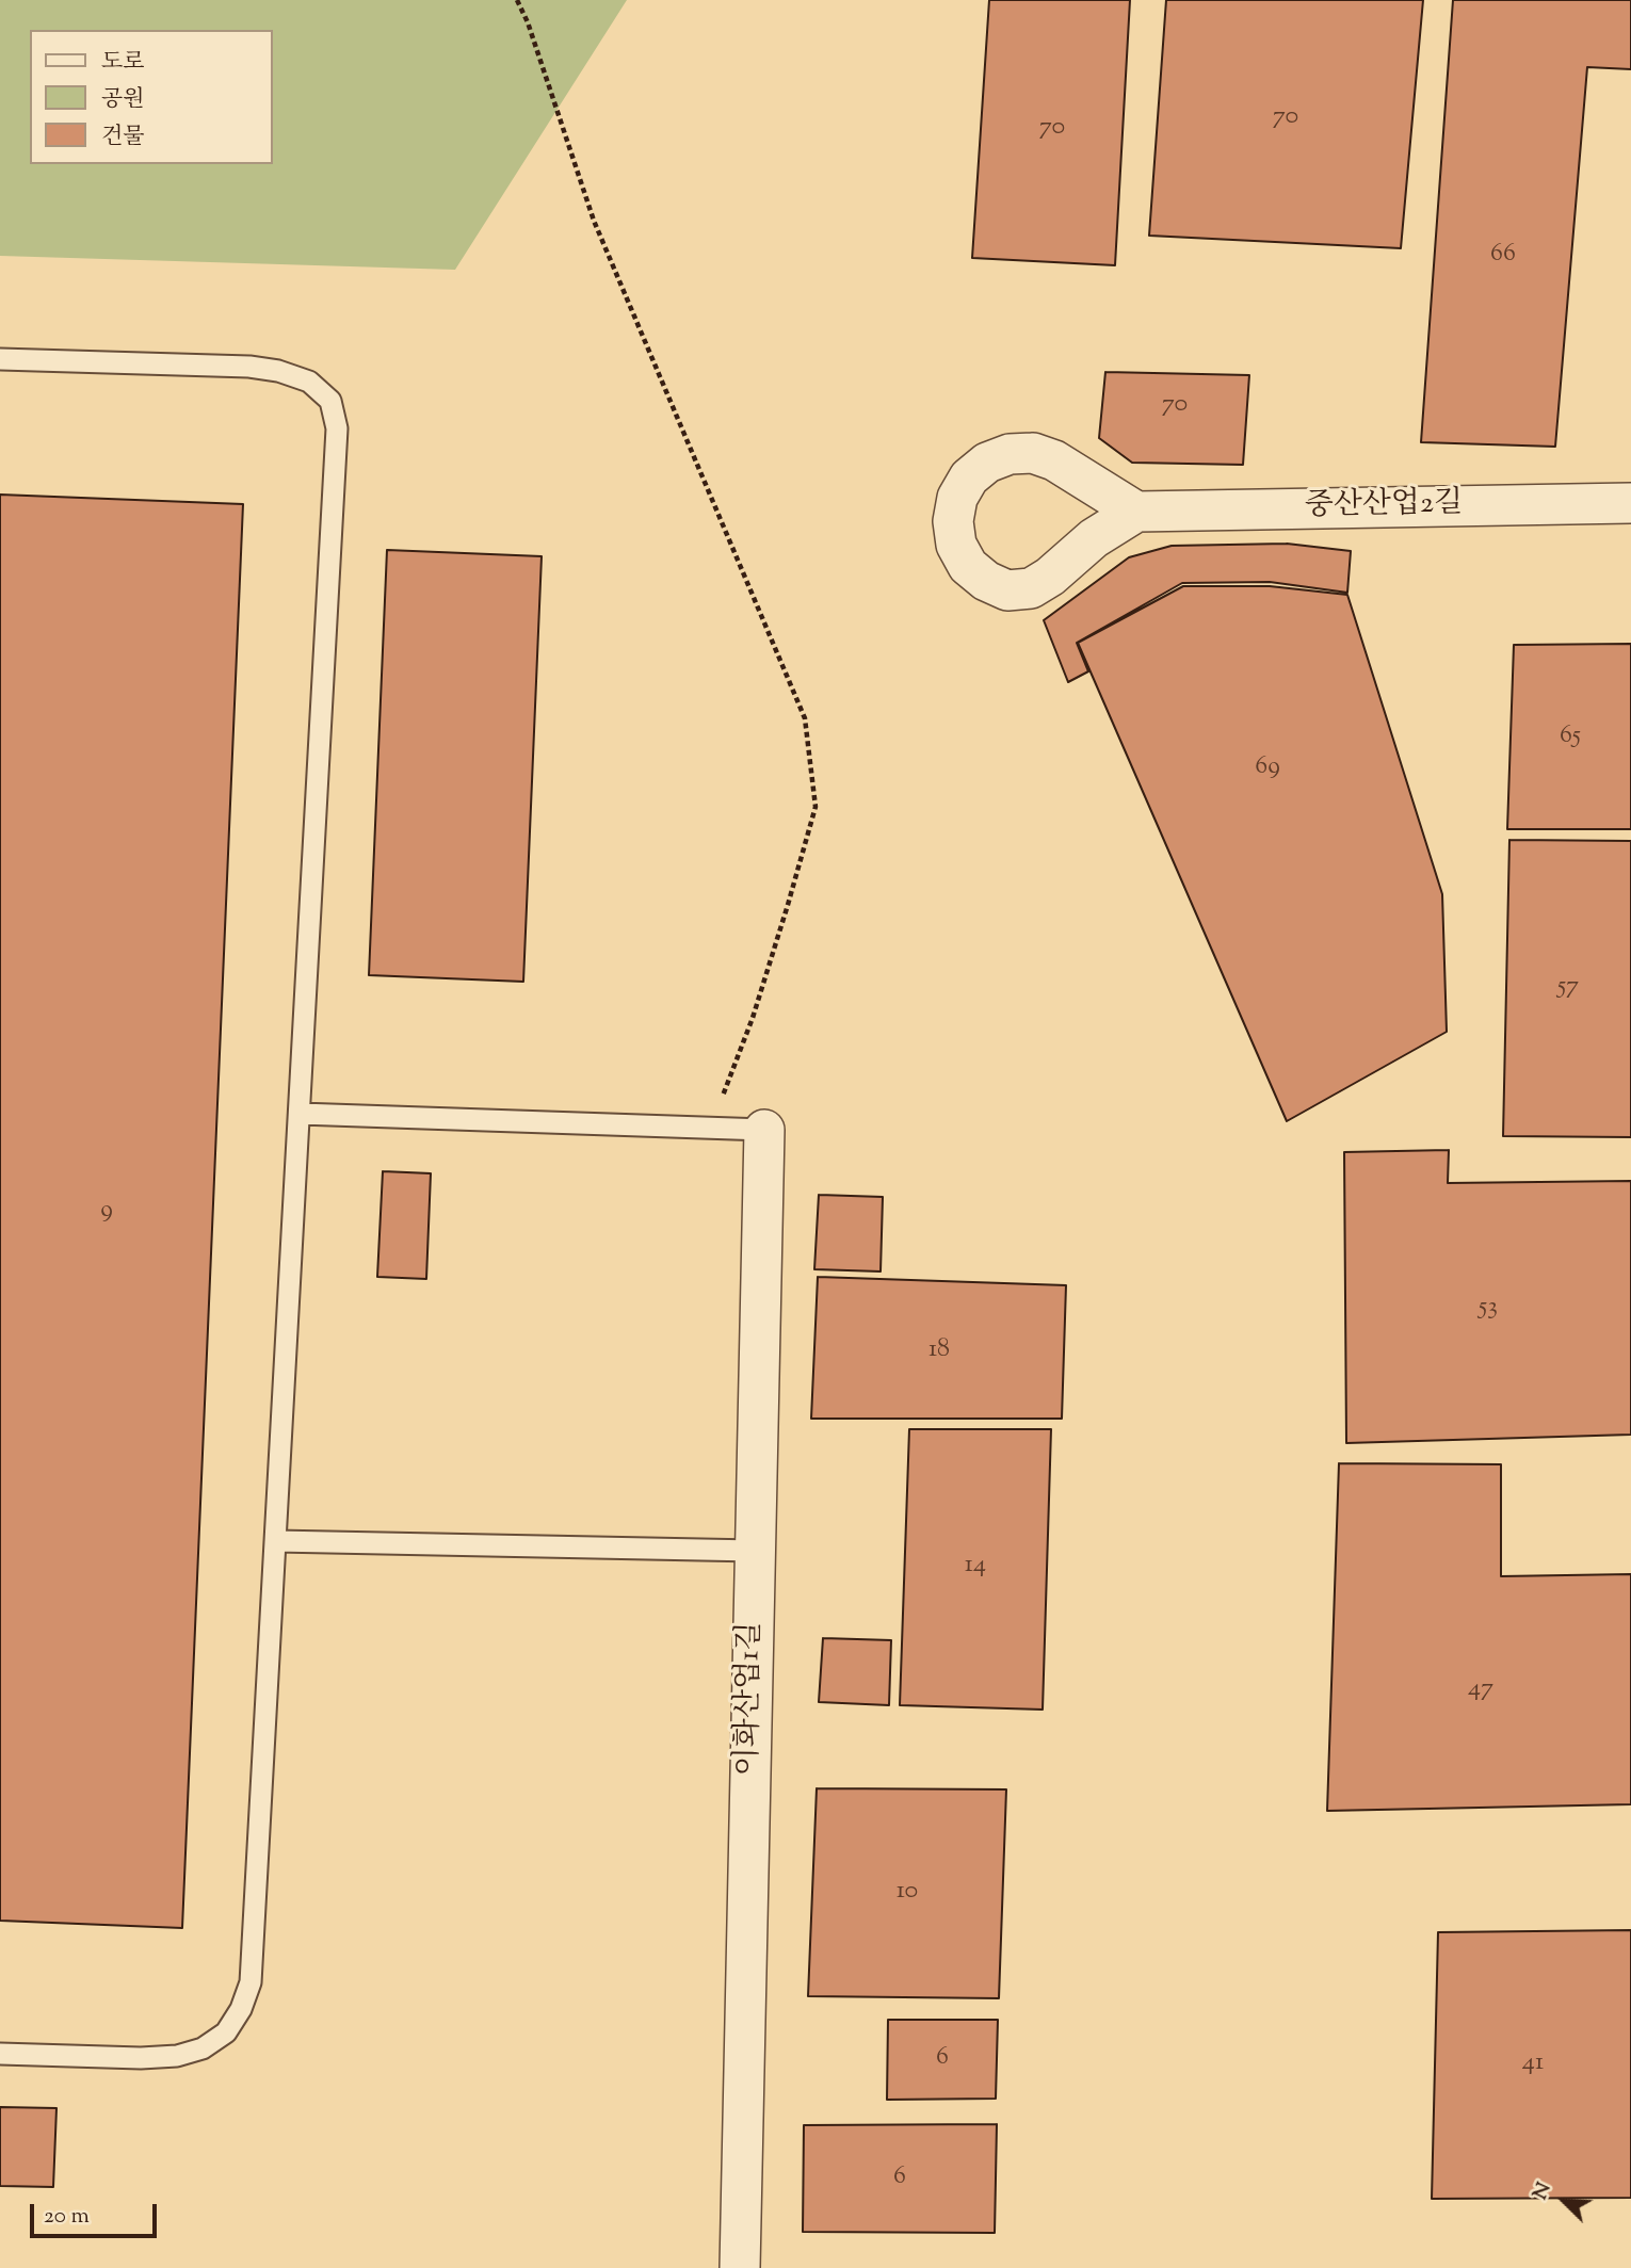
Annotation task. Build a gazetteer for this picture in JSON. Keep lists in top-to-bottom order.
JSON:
{
  "streets": {
    "street": ["중산산업2길", "이화산업1길"]
  },
  "house_numbers": [
    "70",
    "70",
    "66",
    "70",
    "65",
    "69",
    "57",
    "9",
    "53",
    "18",
    "14",
    "47",
    "10",
    "6",
    "41",
    "6"
  ],
  "legend": ["도로", "공원", "건물"],
  "scale_bar": "20 m",
  "north": "top left"
}
